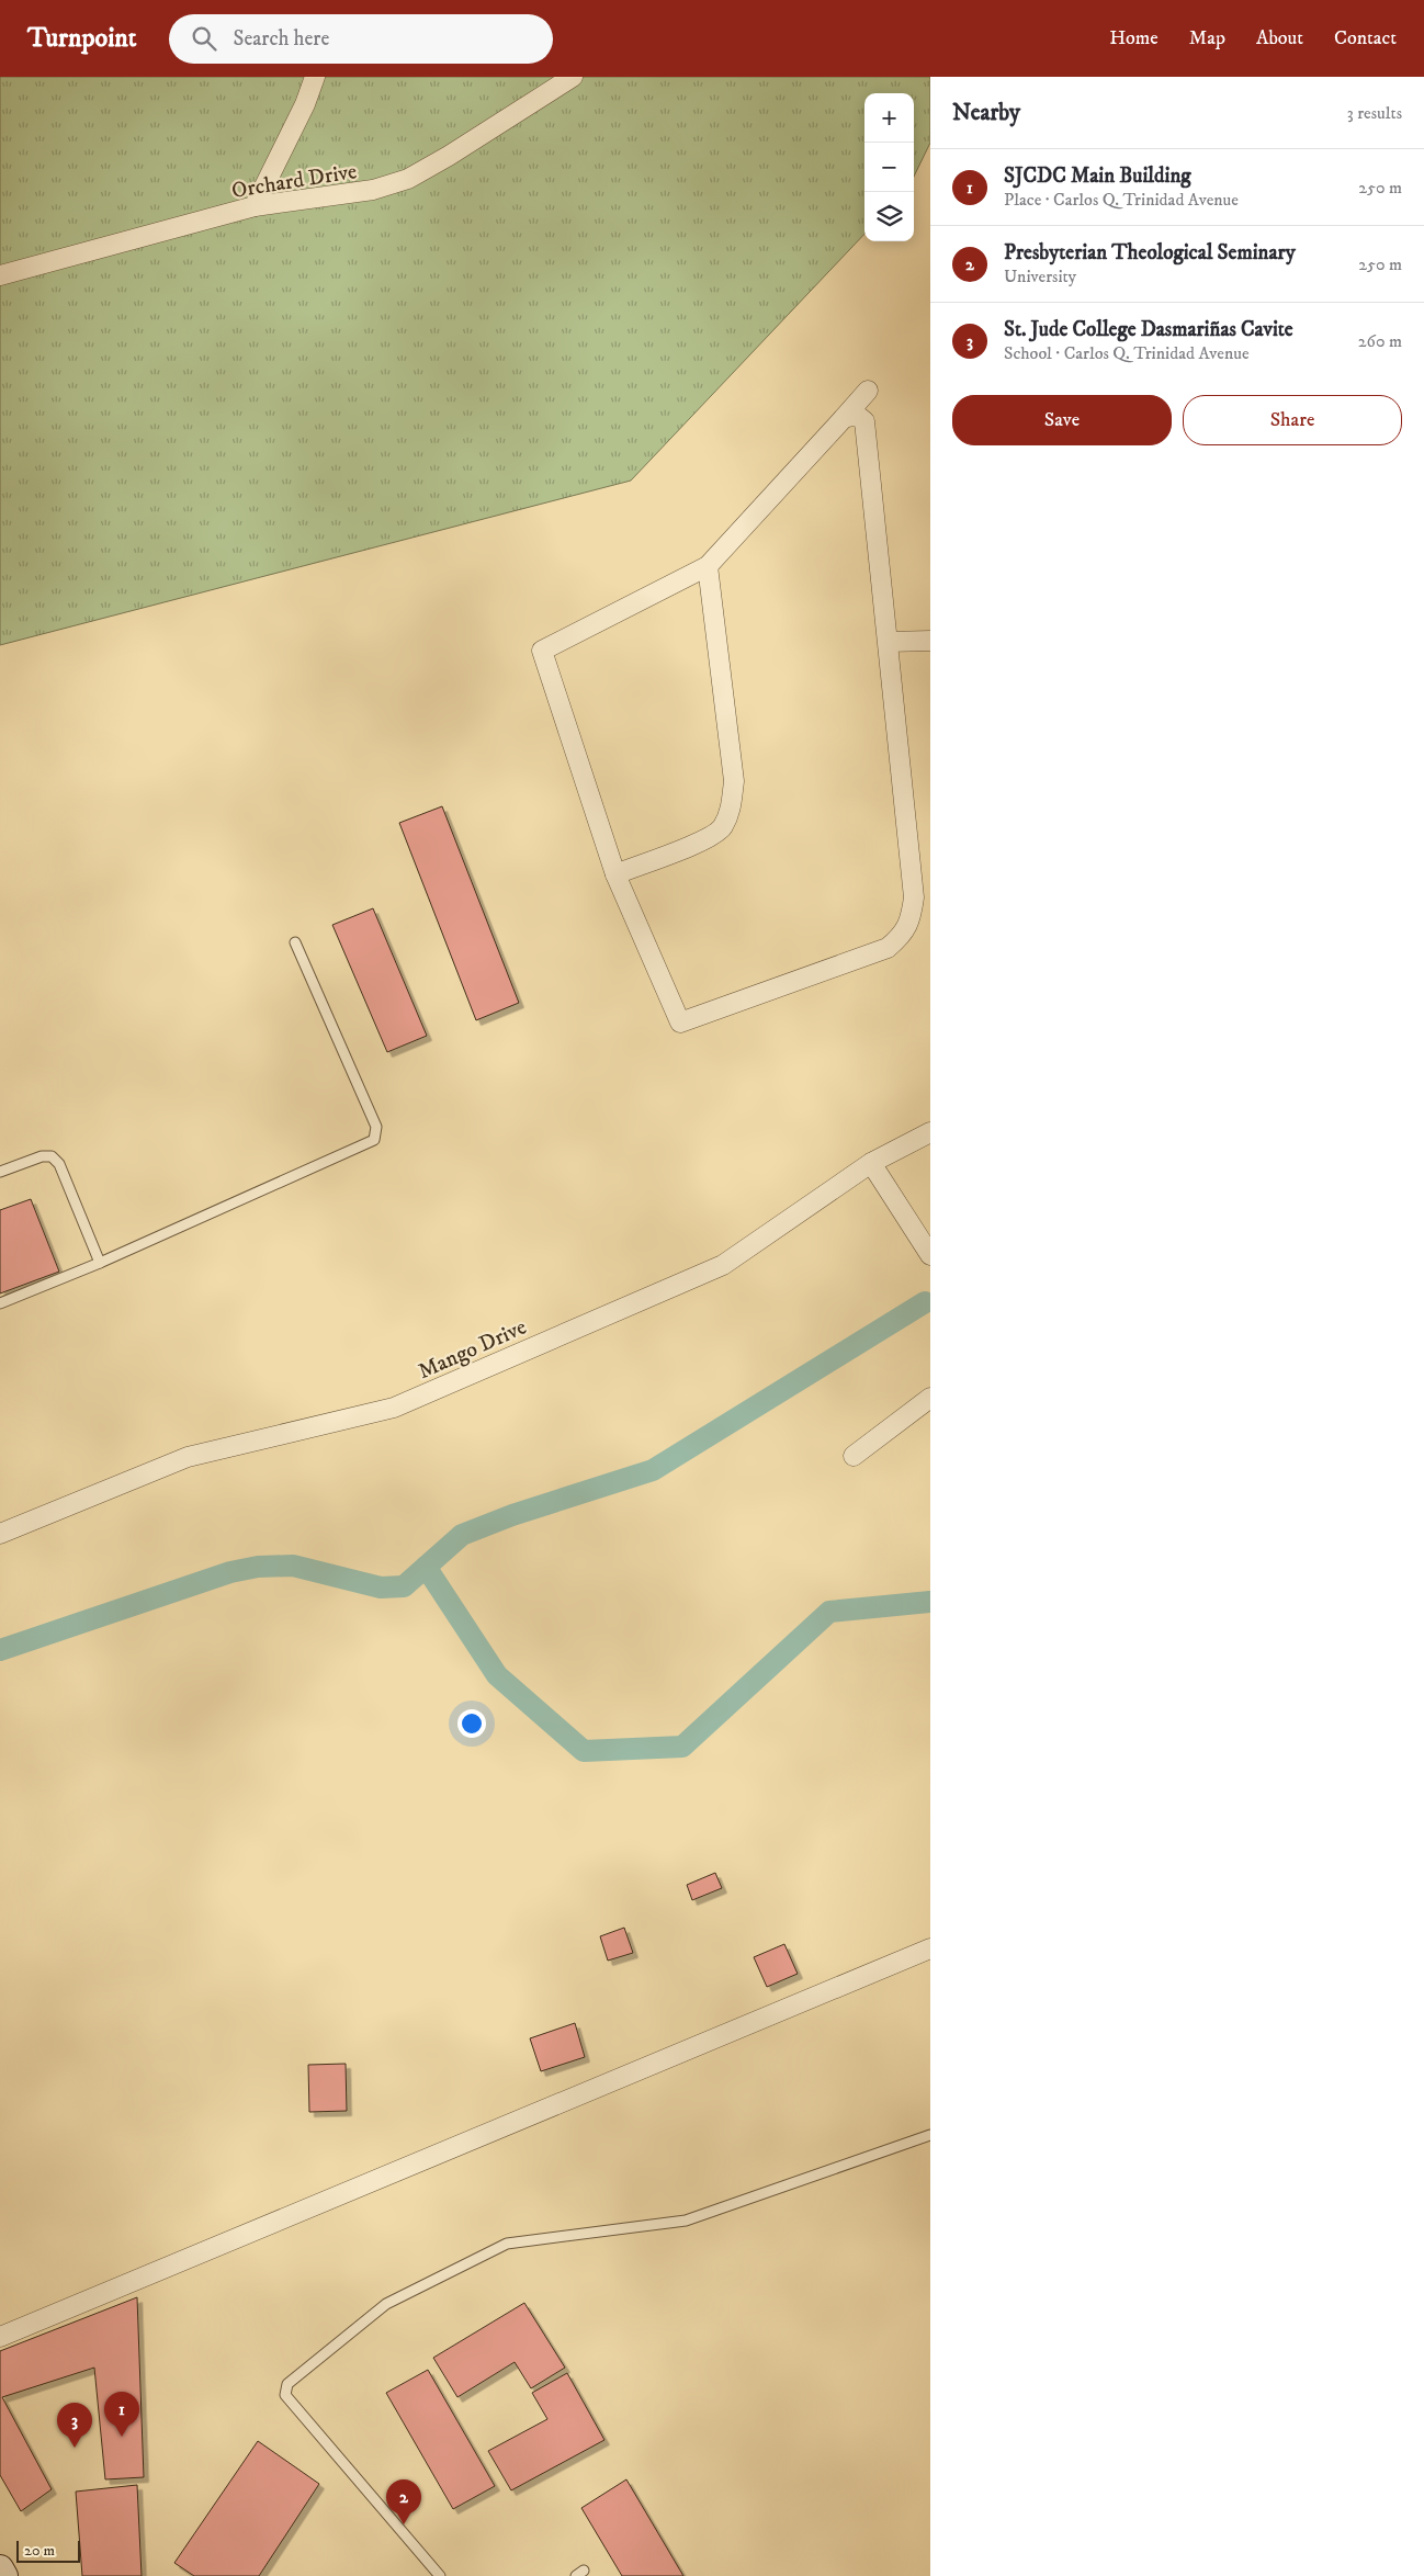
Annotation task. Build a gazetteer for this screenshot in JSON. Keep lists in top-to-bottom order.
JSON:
{
  "streets": {
    "street": ["Orchard Drive", "Mango Drive"]
  },
  "scale_bar": "20 m",
  "page": {
    "header": "Turnpoint",
    "search": "Search here",
    "nav": [
      "Home",
      "Map",
      "About",
      "Contact"
    ],
    "heading": ["Nearby", "3 results"],
    "map_buttons": ["+", "−"],
    "list": [
      {
        "mark": "1",
        "name": "SJCDC Main Building",
        "note": "Place · Carlos Q. Trinidad Avenue",
        "value": "250 m"
      },
      {
        "mark": "2",
        "name": "Presbyterian Theological Seminary",
        "note": "University",
        "value": "250 m"
      },
      {
        "mark": "3",
        "name": "St. Jude College Dasmariñas Cavite",
        "note": "School · Carlos Q. Trinidad Avenue",
        "value": "260 m"
      }
    ],
    "buttons": ["Save", "Share"],
    "pins": ["1", "3", "2"],
    "scale": "20 m"
  }
}
